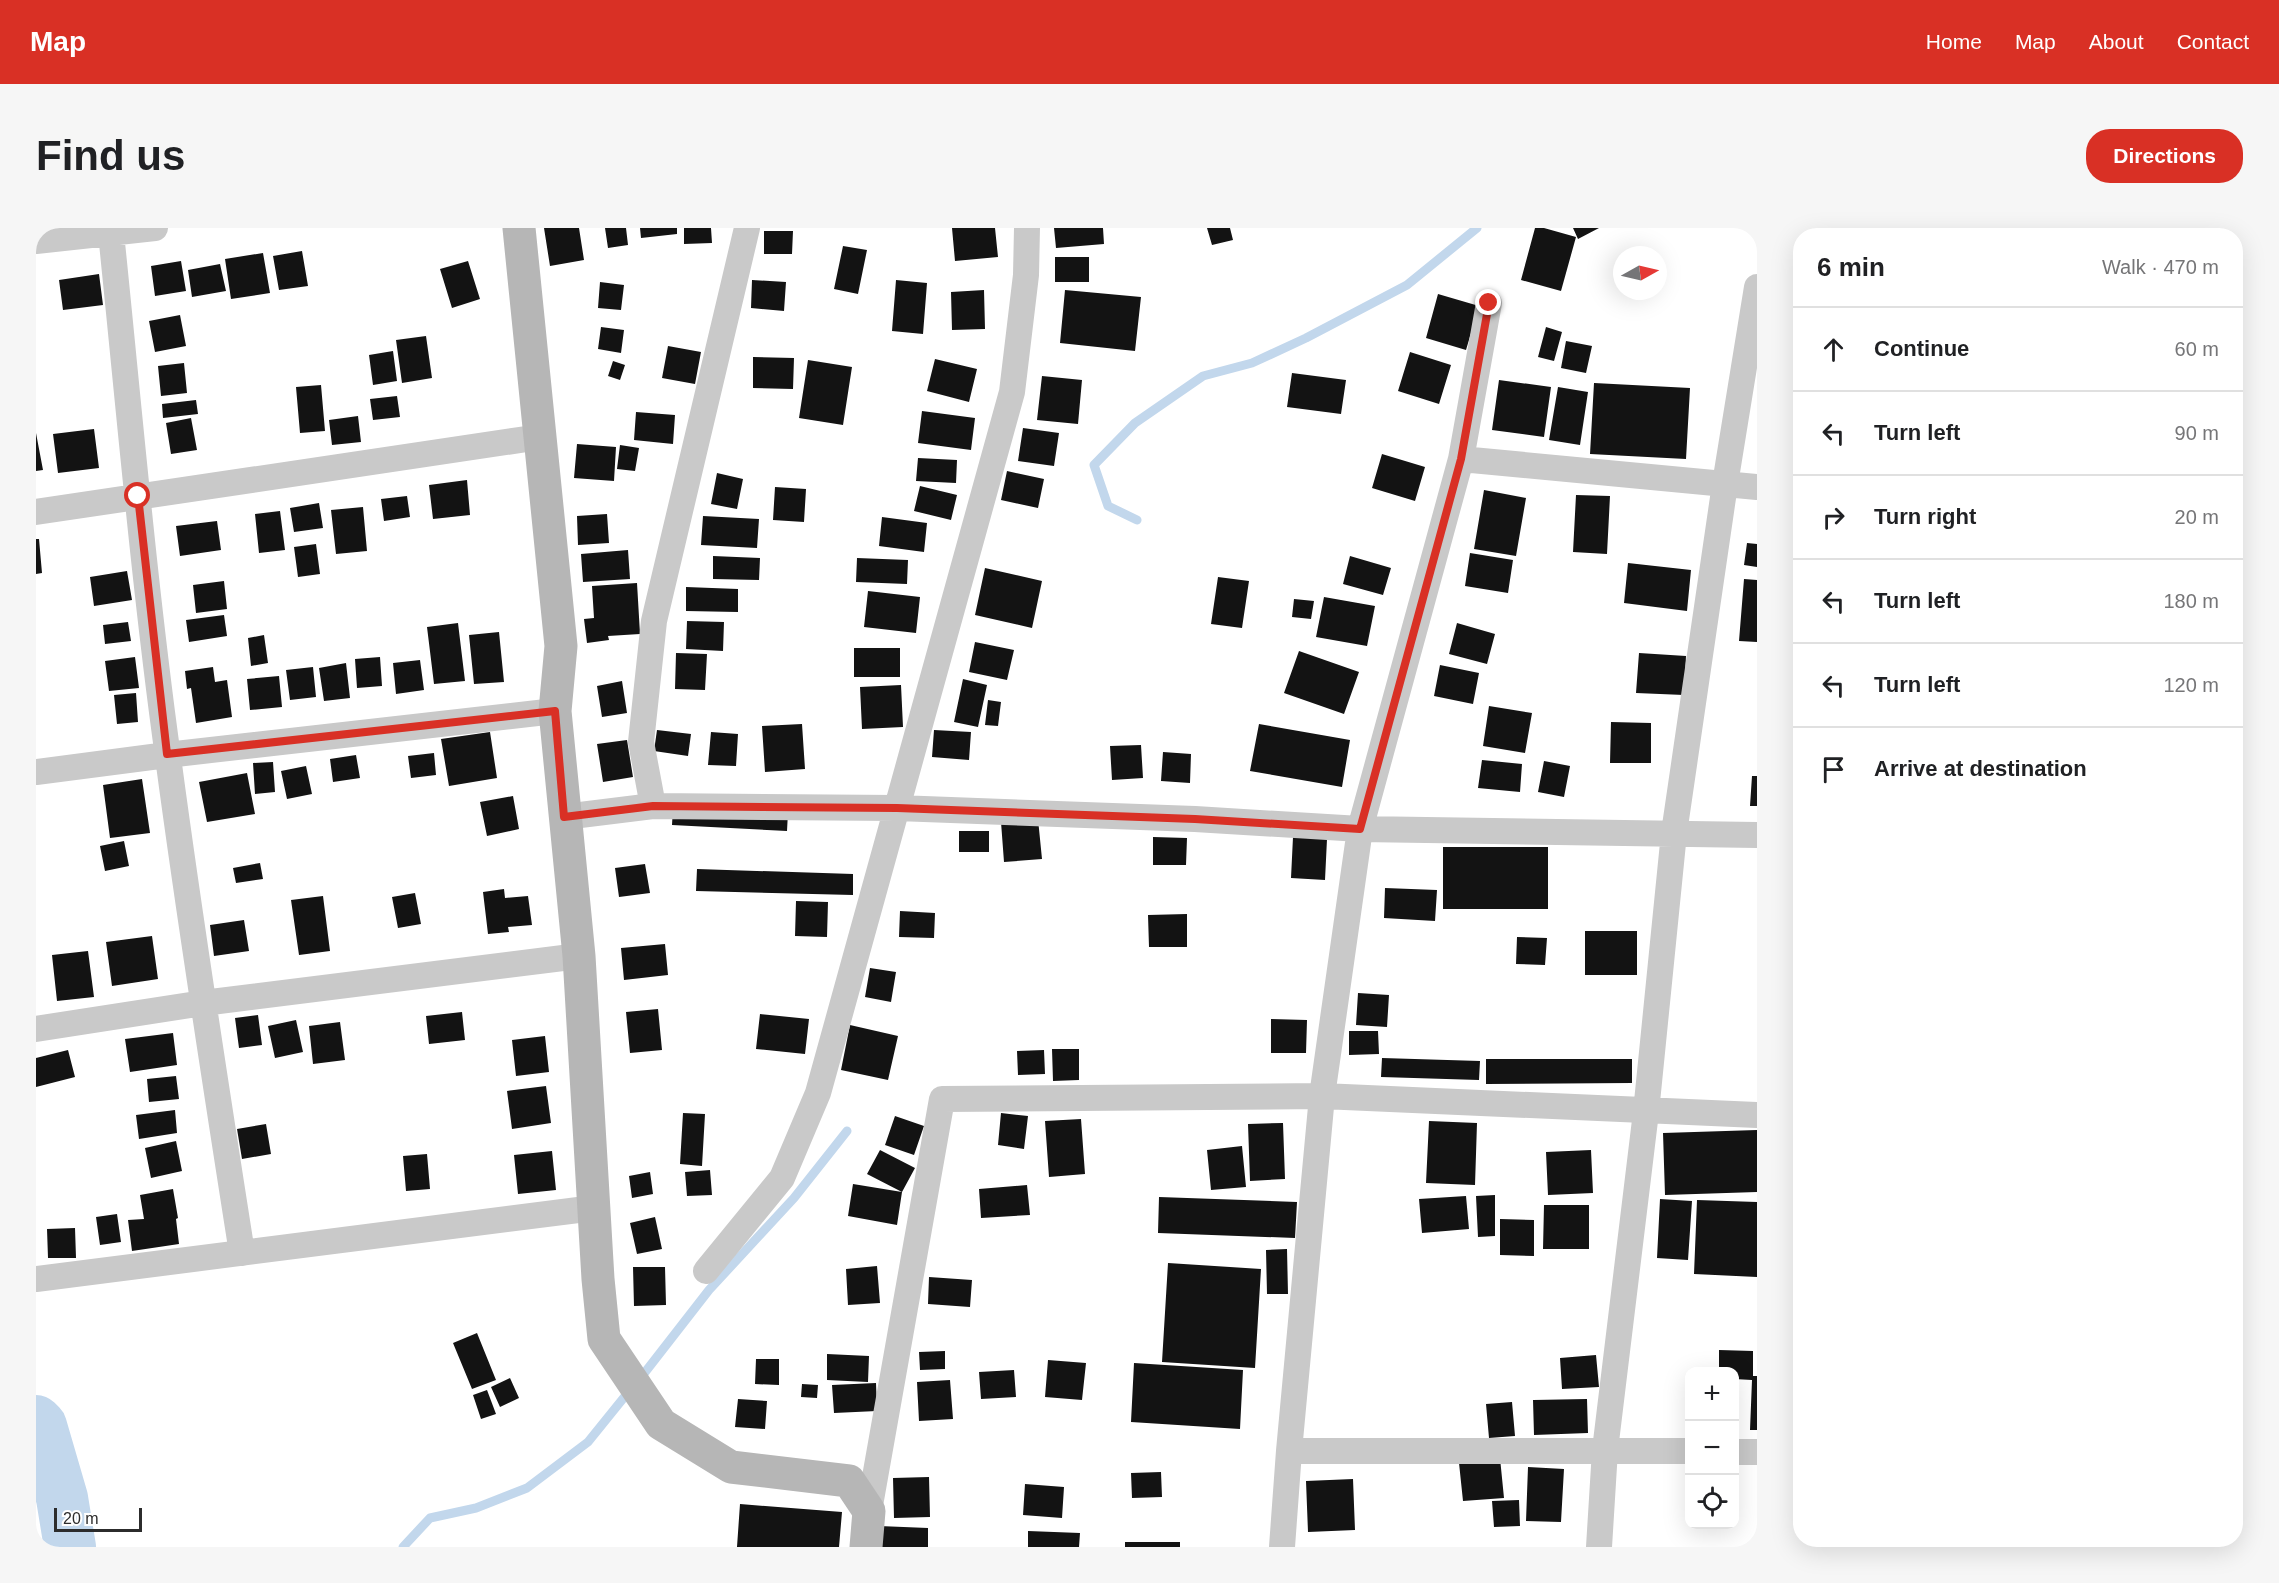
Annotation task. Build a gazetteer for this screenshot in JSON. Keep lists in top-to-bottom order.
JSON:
{
  "scale_bar": "20 m",
  "north": "right",
  "page": {
    "header": "Map",
    "nav": [
      "Home",
      "Map",
      "About",
      "Contact"
    ],
    "buttons": "Directions",
    "title": "Find us",
    "heading": ["6 min", "Walk · 470 m"],
    "list": [
      ["Continue", "60 m"],
      ["Turn left", "90 m"],
      ["Turn right", "20 m"],
      ["Turn left", "180 m"],
      ["Turn left", "120 m"],
      "Arrive at destination"
    ],
    "map_buttons": ["+", "−"],
    "scale": "20 m"
  }
}
